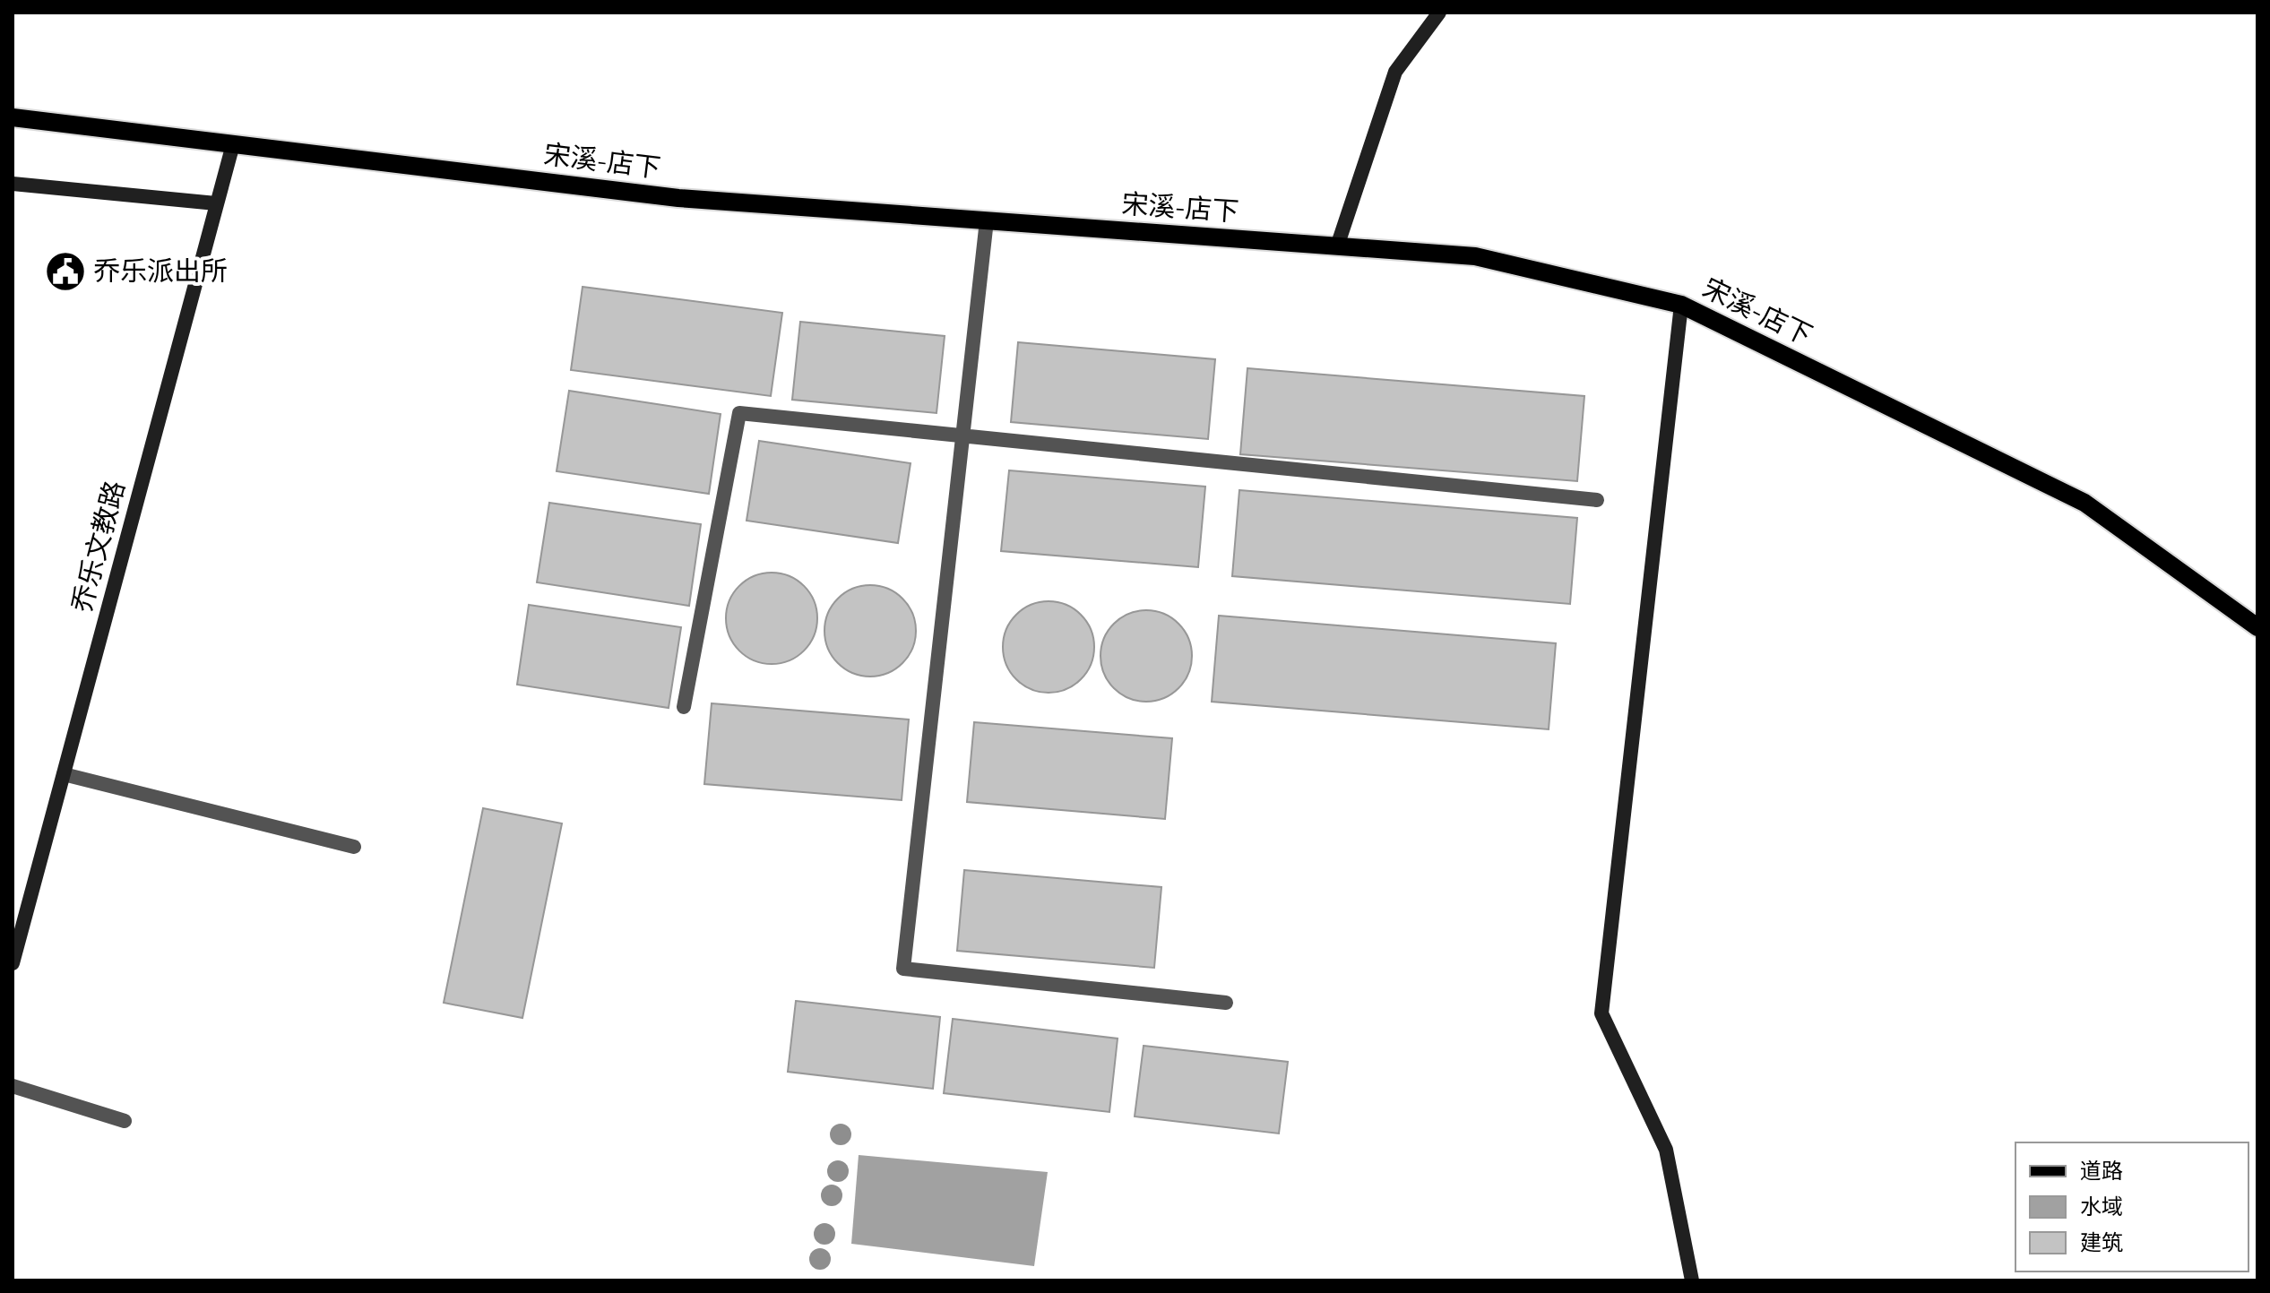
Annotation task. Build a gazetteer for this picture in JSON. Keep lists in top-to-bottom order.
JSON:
{
  "streets": {
    "main road": ["宋溪-店下"],
    "street": ["乔乐文教路"]
  },
  "crossings": [
    ["宋溪-店下", "乔乐文教路"]
  ],
  "places": {
    "public building": ["乔乐派出所"]
  },
  "legend": ["道路", "水域", "建筑"]
}
